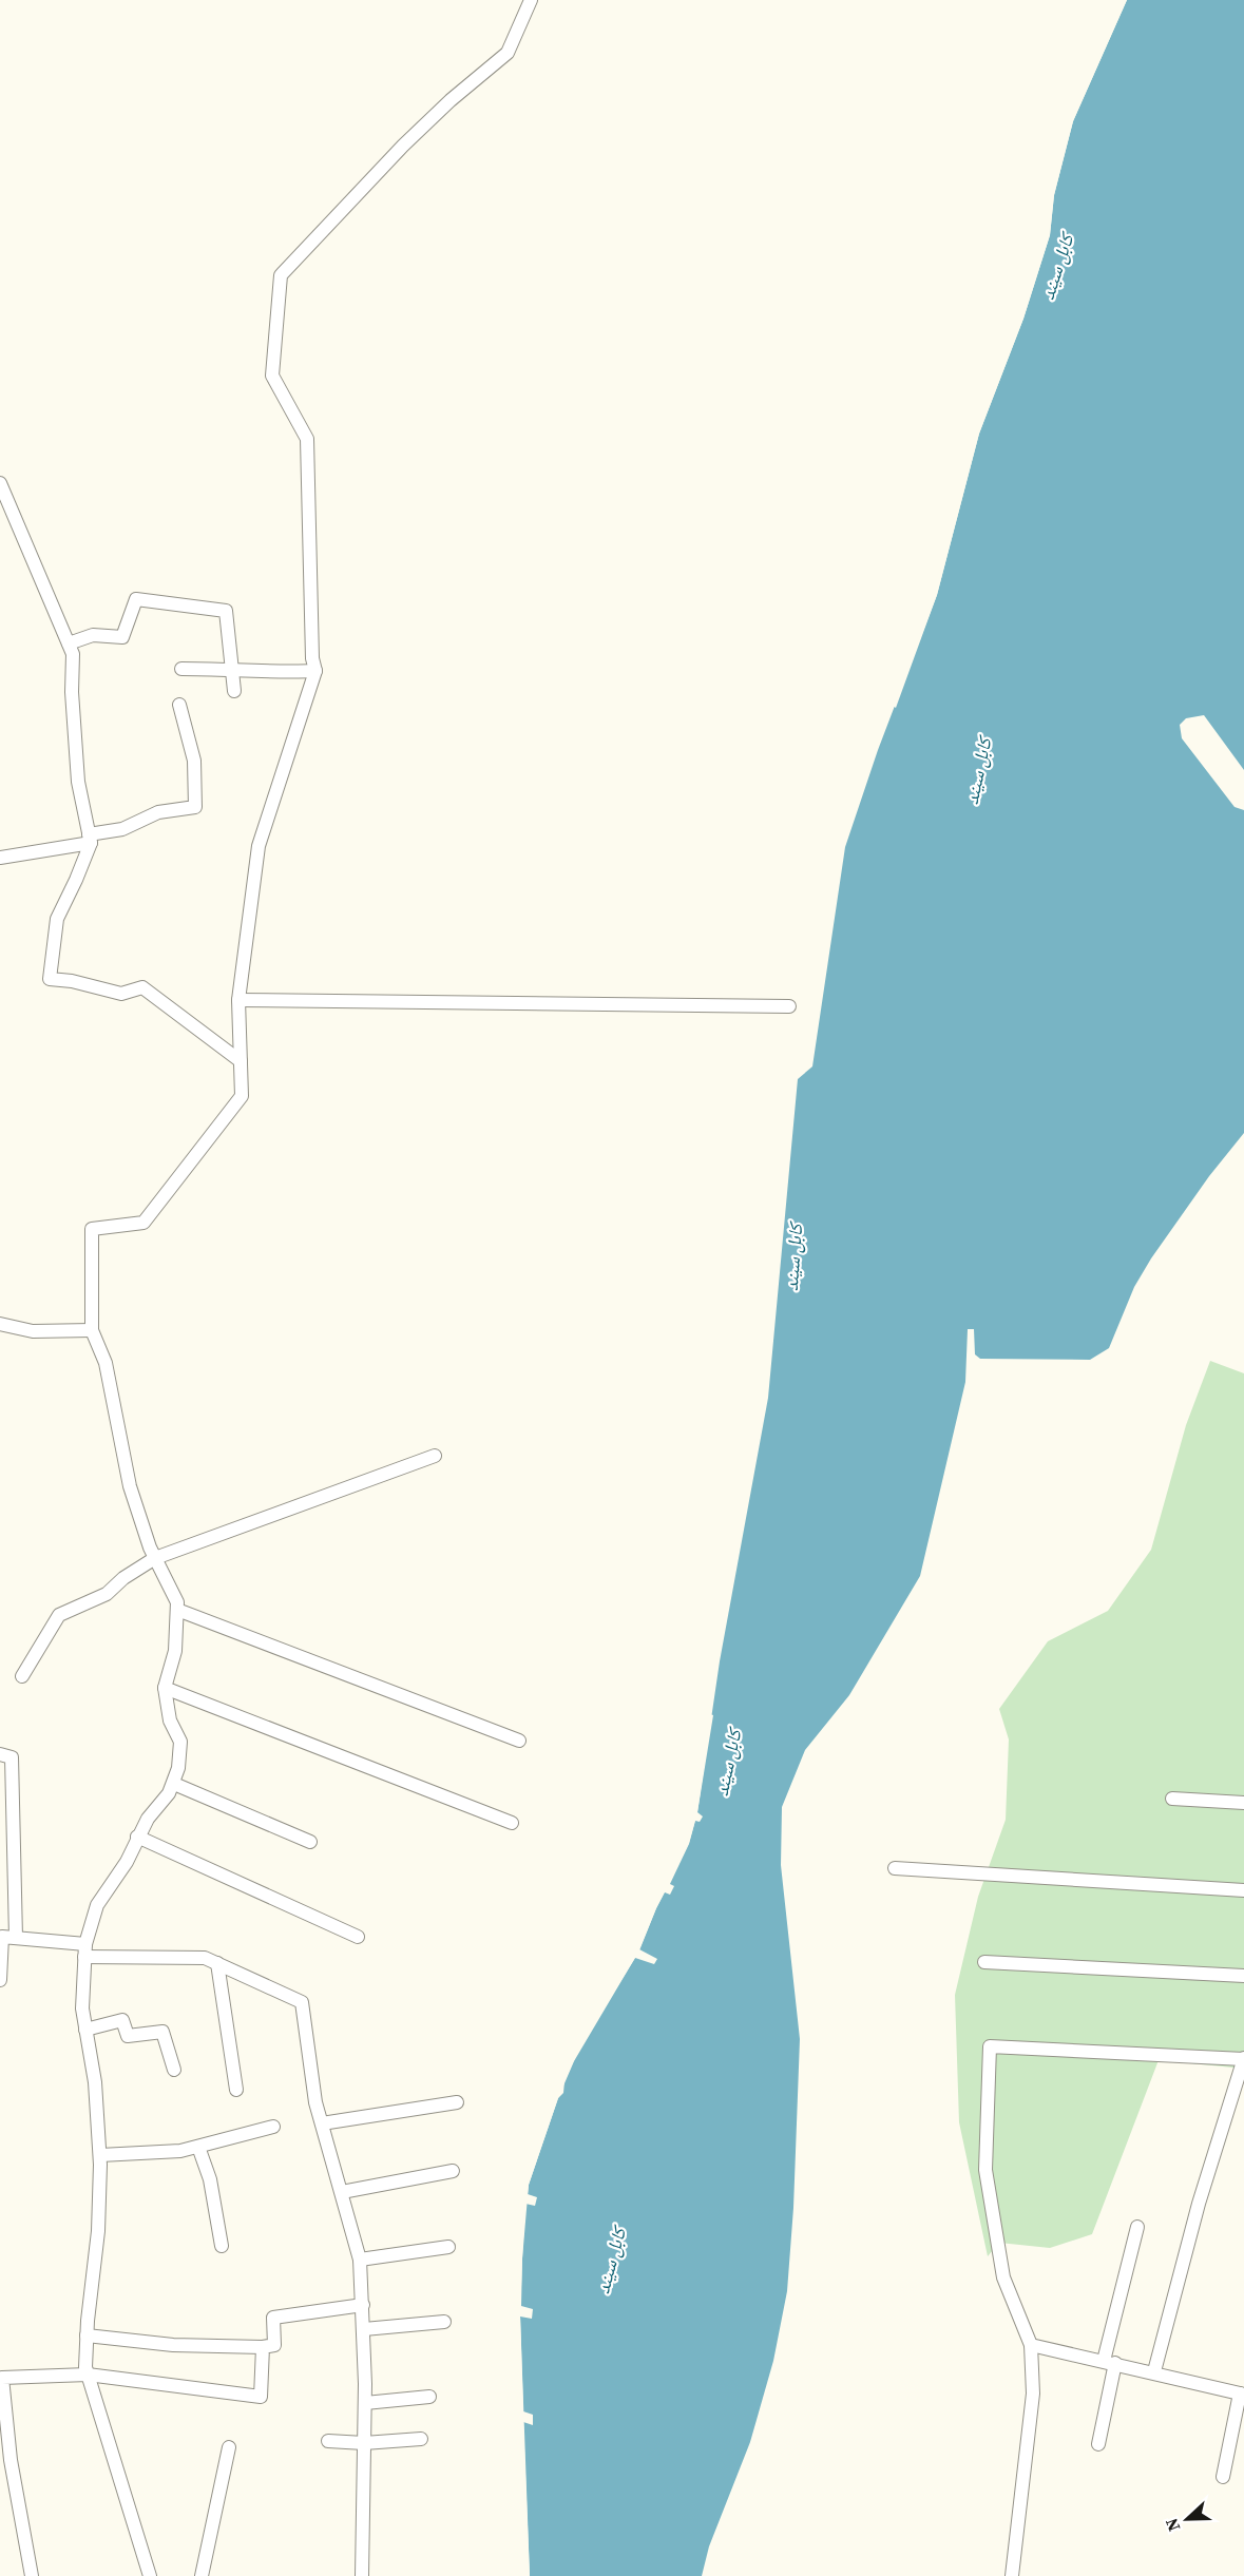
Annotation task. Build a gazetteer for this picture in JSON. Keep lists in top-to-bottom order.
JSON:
{
  "water": ["کابل سيند"],
  "north": "left"
}
